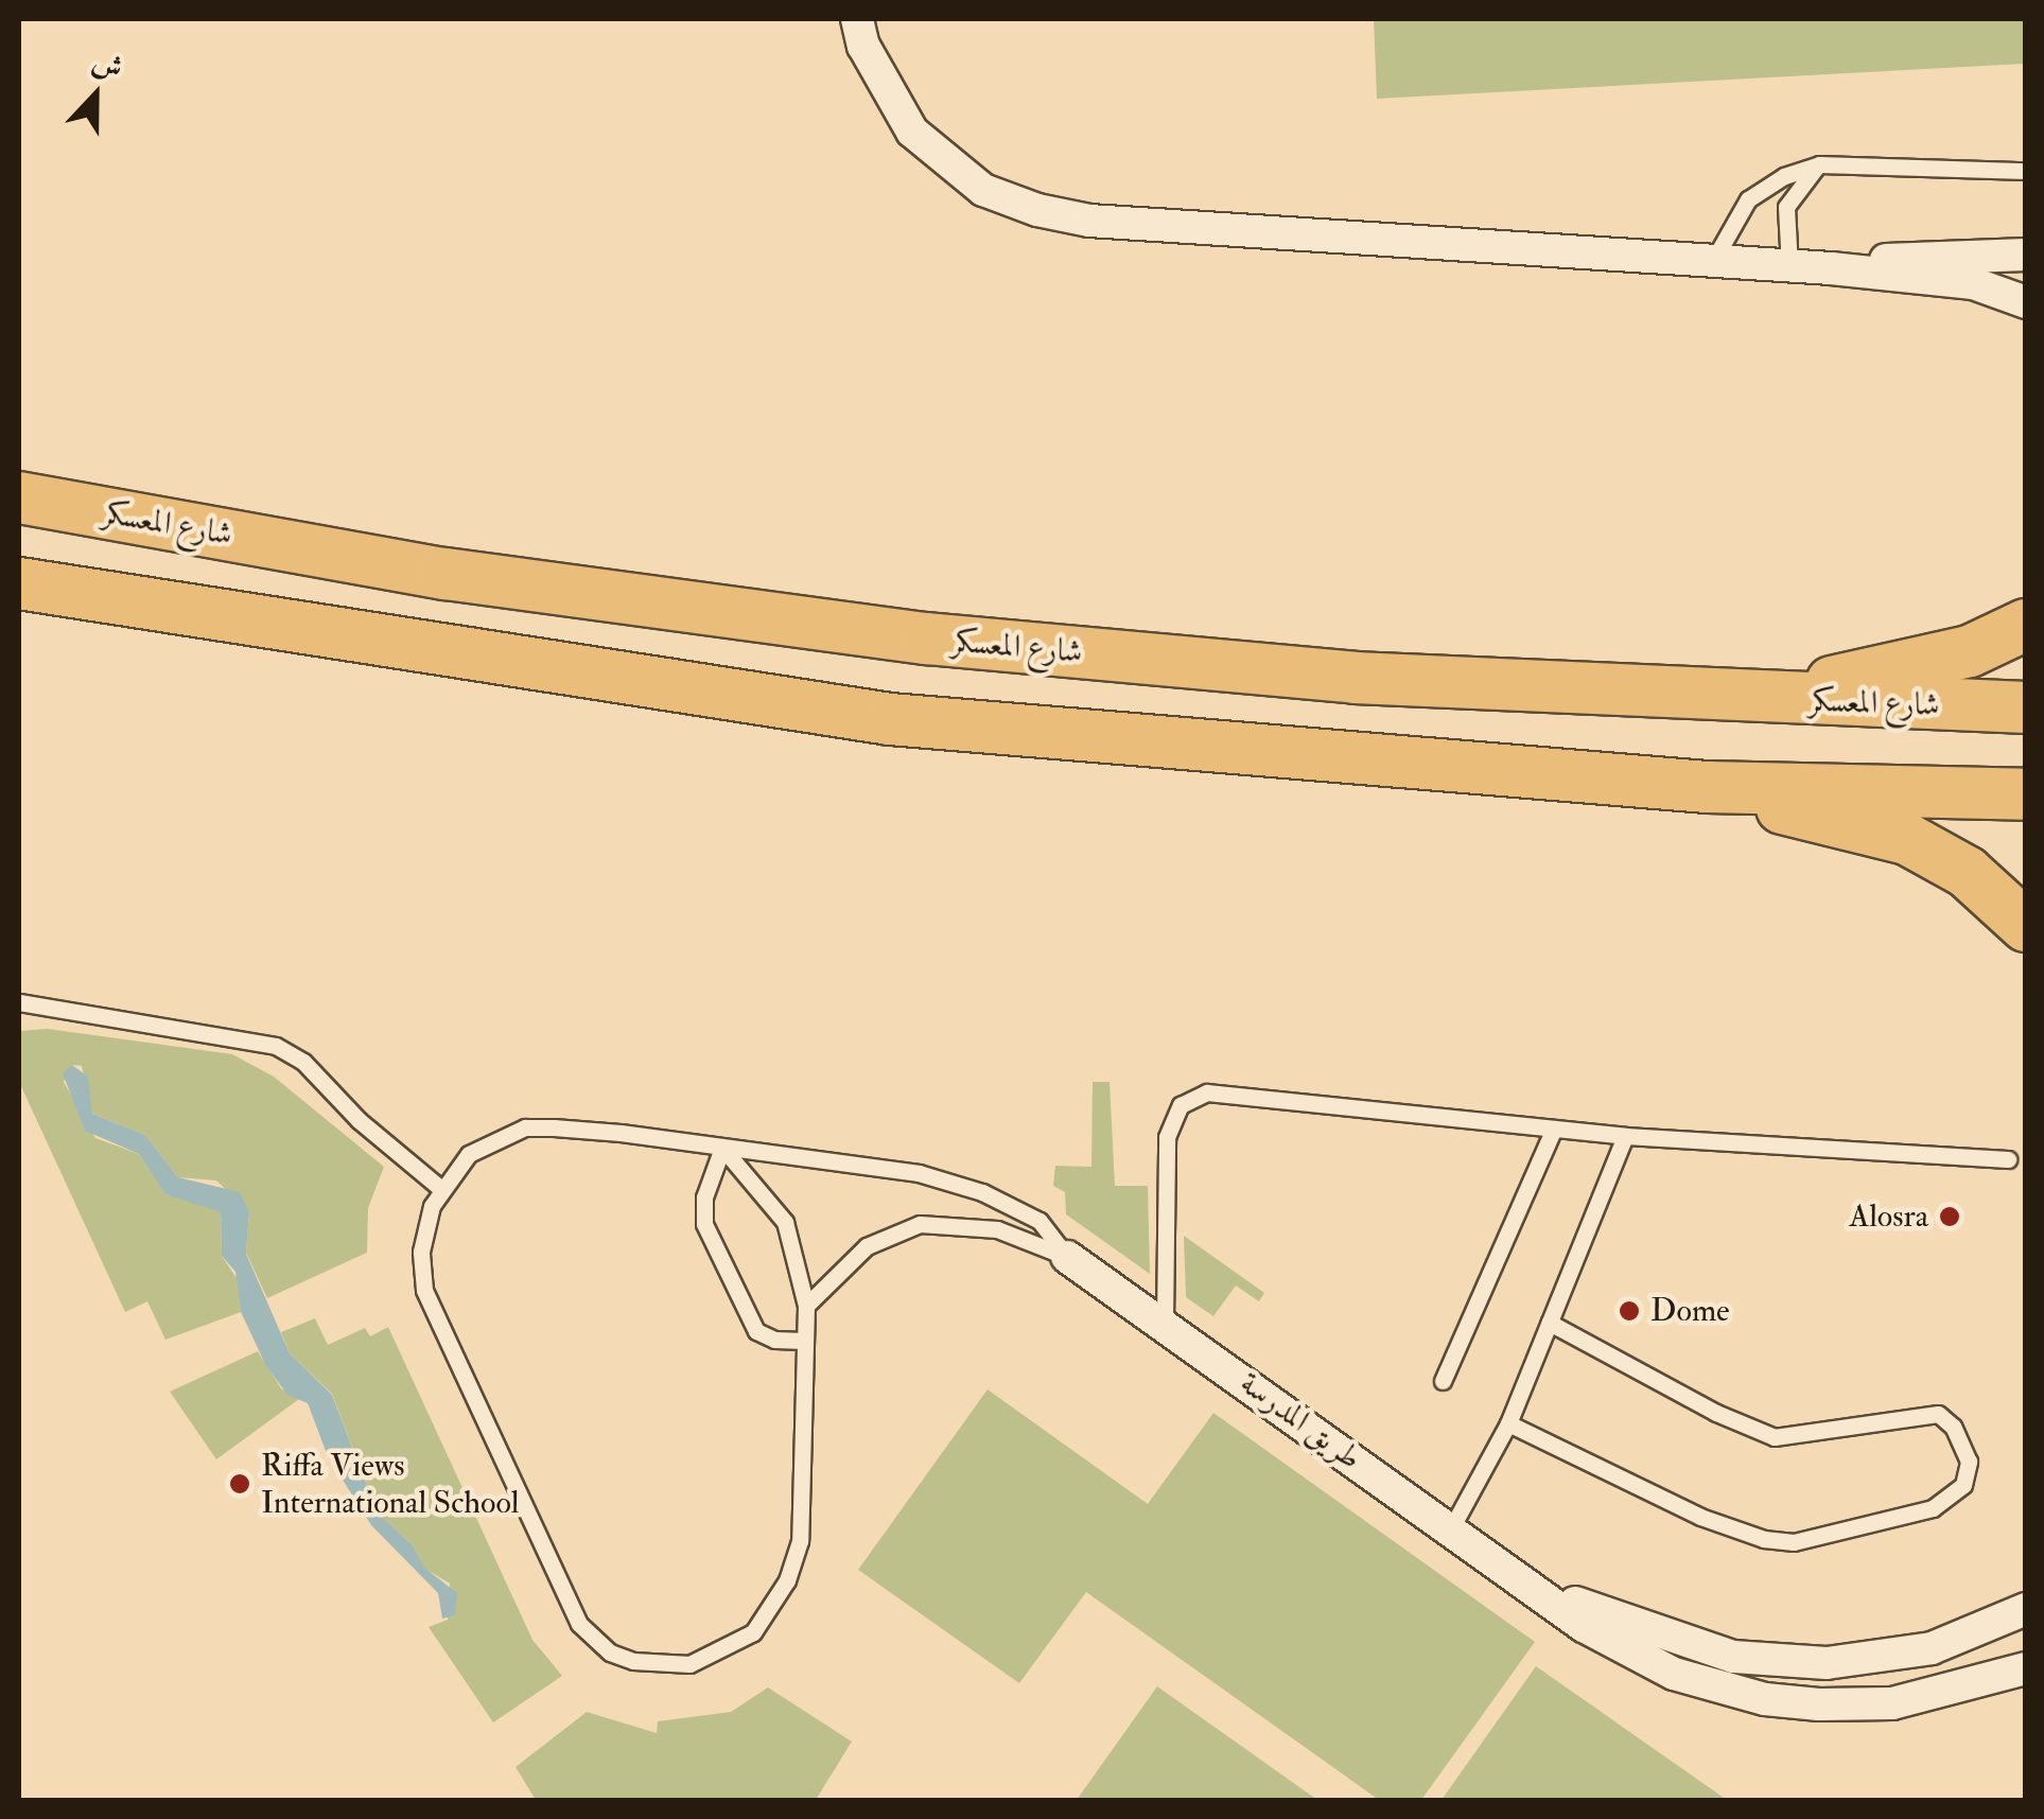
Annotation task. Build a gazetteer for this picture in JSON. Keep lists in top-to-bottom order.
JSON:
{
  "streets": {
    "main road": ["شارع المعسكر"],
    "street": ["طريق المدرسة"]
  },
  "places": ["Alosra", "Dome", "Riffa Views International School"],
  "north": "top"
}
